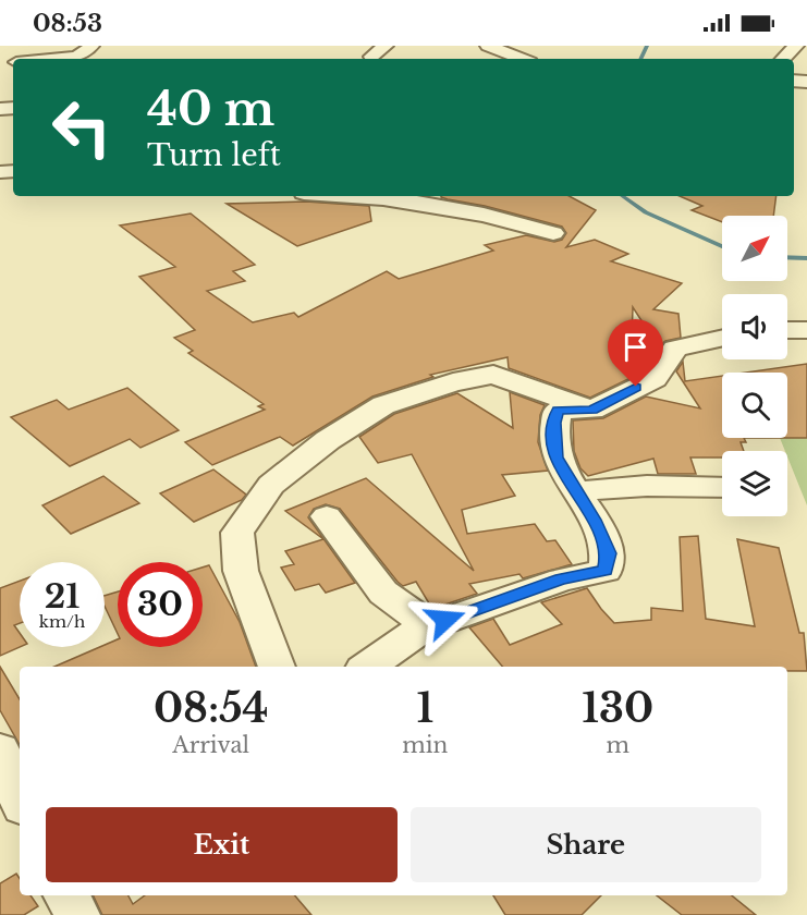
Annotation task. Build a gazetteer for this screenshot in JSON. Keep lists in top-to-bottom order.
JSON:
{
  "north": "top right",
  "page": {
    "status": "08:53",
    "turn": ["40 m", "Turn left"],
    "speed": "21 km/h",
    "limit": "30",
    "eta": [
      "08:54",
      "Arrival",
      "1",
      "min",
      "130",
      "m"
    ],
    "buttons": ["Exit", "Share"]
  }
}
